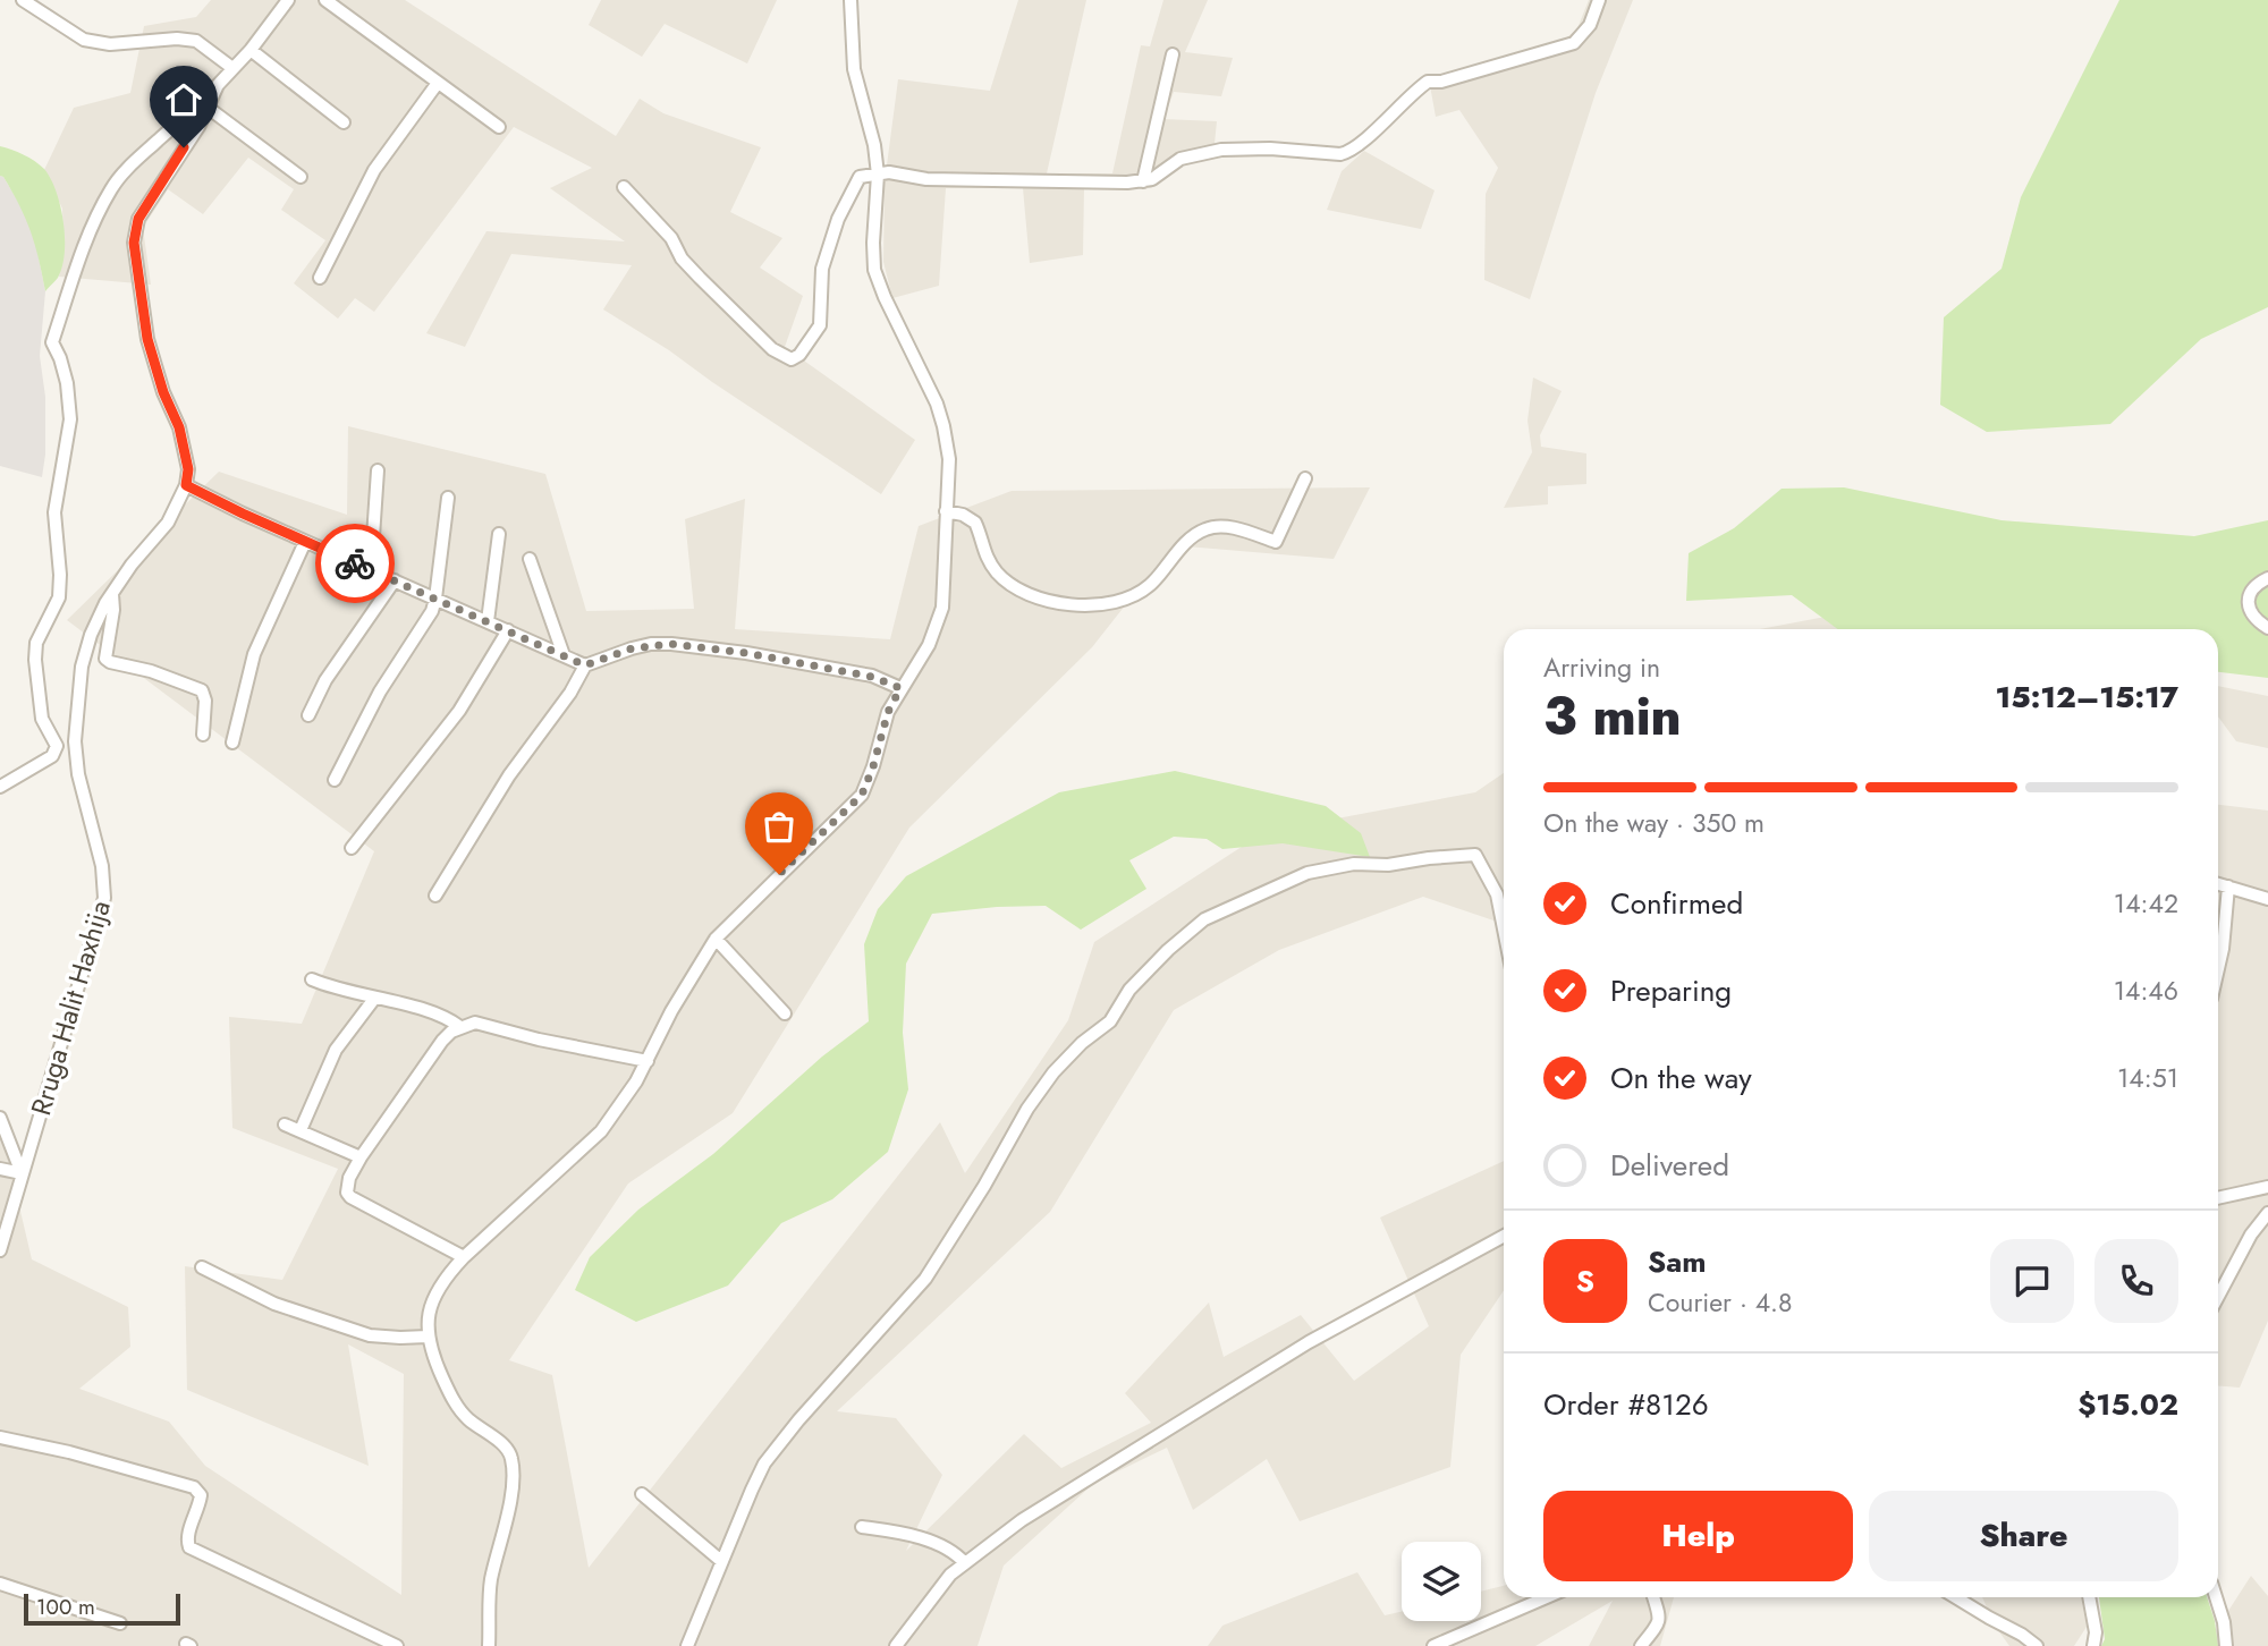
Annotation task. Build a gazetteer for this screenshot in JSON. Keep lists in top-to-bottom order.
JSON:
{
  "streets": {
    "street": ["Rruga Halit Haxhija"]
  },
  "scale_bar": "100 m",
  "page": {
    "heading": ["3 min", "Arriving in", "15:12–15:17"],
    "panel": [
      "Sam",
      "Courier · 4.8",
      "Order #8126",
      "$15.02"
    ],
    "bar": "On the way · 350 m",
    "list": [
      ["Confirmed", "14:42"],
      ["Preparing", "14:46"],
      ["On the way", "14:51"],
      "Delivered"
    ],
    "round": "S",
    "buttons": ["Help", "Share"],
    "scale": "100 m"
  }
}
